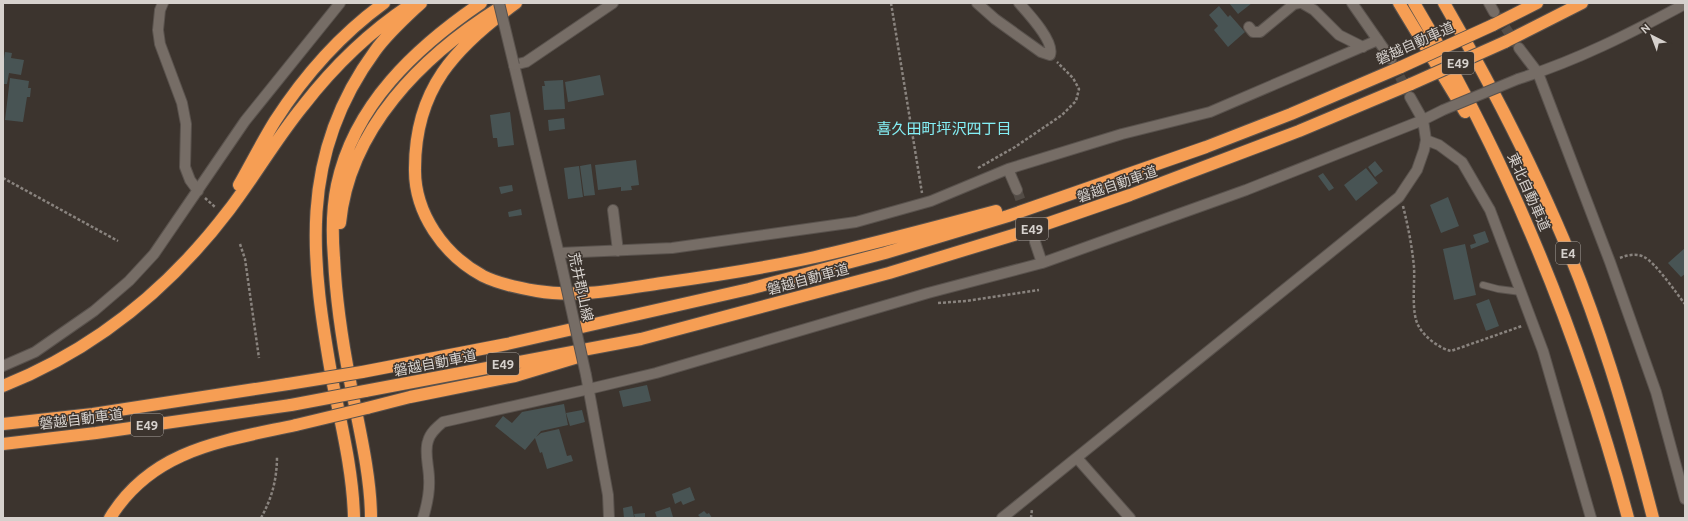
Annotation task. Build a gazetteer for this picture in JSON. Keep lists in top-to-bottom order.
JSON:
{
  "streets": {
    "highway": [
      "磐越自動車道",
      "E49",
      "東北自動車道",
      "E4"
    ],
    "street": ["荒井郡山線"]
  },
  "districts": ["喜久田町坪沢四丁目"],
  "north": "top left"
}
